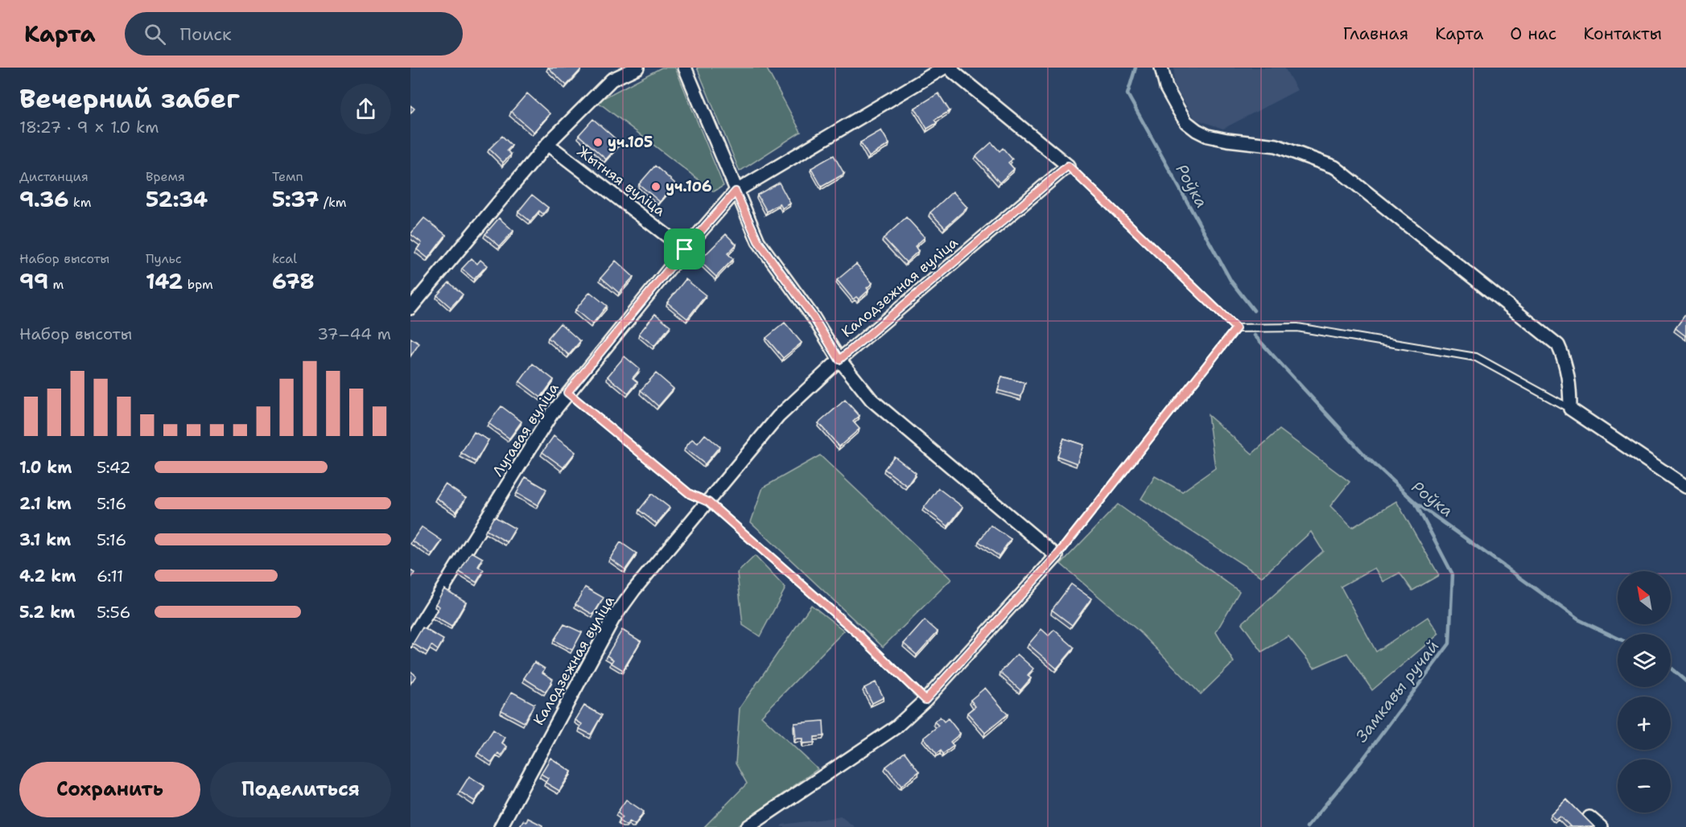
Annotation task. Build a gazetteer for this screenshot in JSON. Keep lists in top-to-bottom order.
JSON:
{
  "streets": {
    "street": ["Жытняя вуліца", "Калодзежная вуліца", "Лугавая вуліца"]
  },
  "crossings": [
    ["Жытняя вуліца", "Лугавая вуліца"]
  ],
  "water": ["Роўка", "Замкавы ручай"],
  "places": ["уч.105", "уч.106"],
  "north": "top left",
  "page": {
    "header": "Карта",
    "search": "Поиск",
    "nav": [
      "Главная",
      "Карта",
      "О нас",
      "Контакты"
    ],
    "heading": ["Вечерний забег", "18:27 · 9 × 1.0 km"],
    "stats": [
      ["Дистанция", "9.36 km"],
      ["Время", "52:34"],
      ["Темп", "5:37 /km"],
      ["Набор высоты", "99 m"],
      ["Пульс", "142 bpm"],
      ["kcal", "678"]
    ],
    "chart": ["Набор высоты", "37–44 m"],
    "list": [
      {
        "name": "1.0 km",
        "note": "5:42"
      },
      {
        "name": "2.1 km",
        "note": "5:16"
      },
      {
        "name": "3.1 km",
        "note": "5:16"
      },
      {
        "name": "4.2 km",
        "note": "6:11"
      },
      {
        "name": "5.2 km",
        "note": "5:56"
      }
    ],
    "map_buttons": ["+", "−"],
    "buttons": ["Сохранить", "Поделиться"]
  }
}
